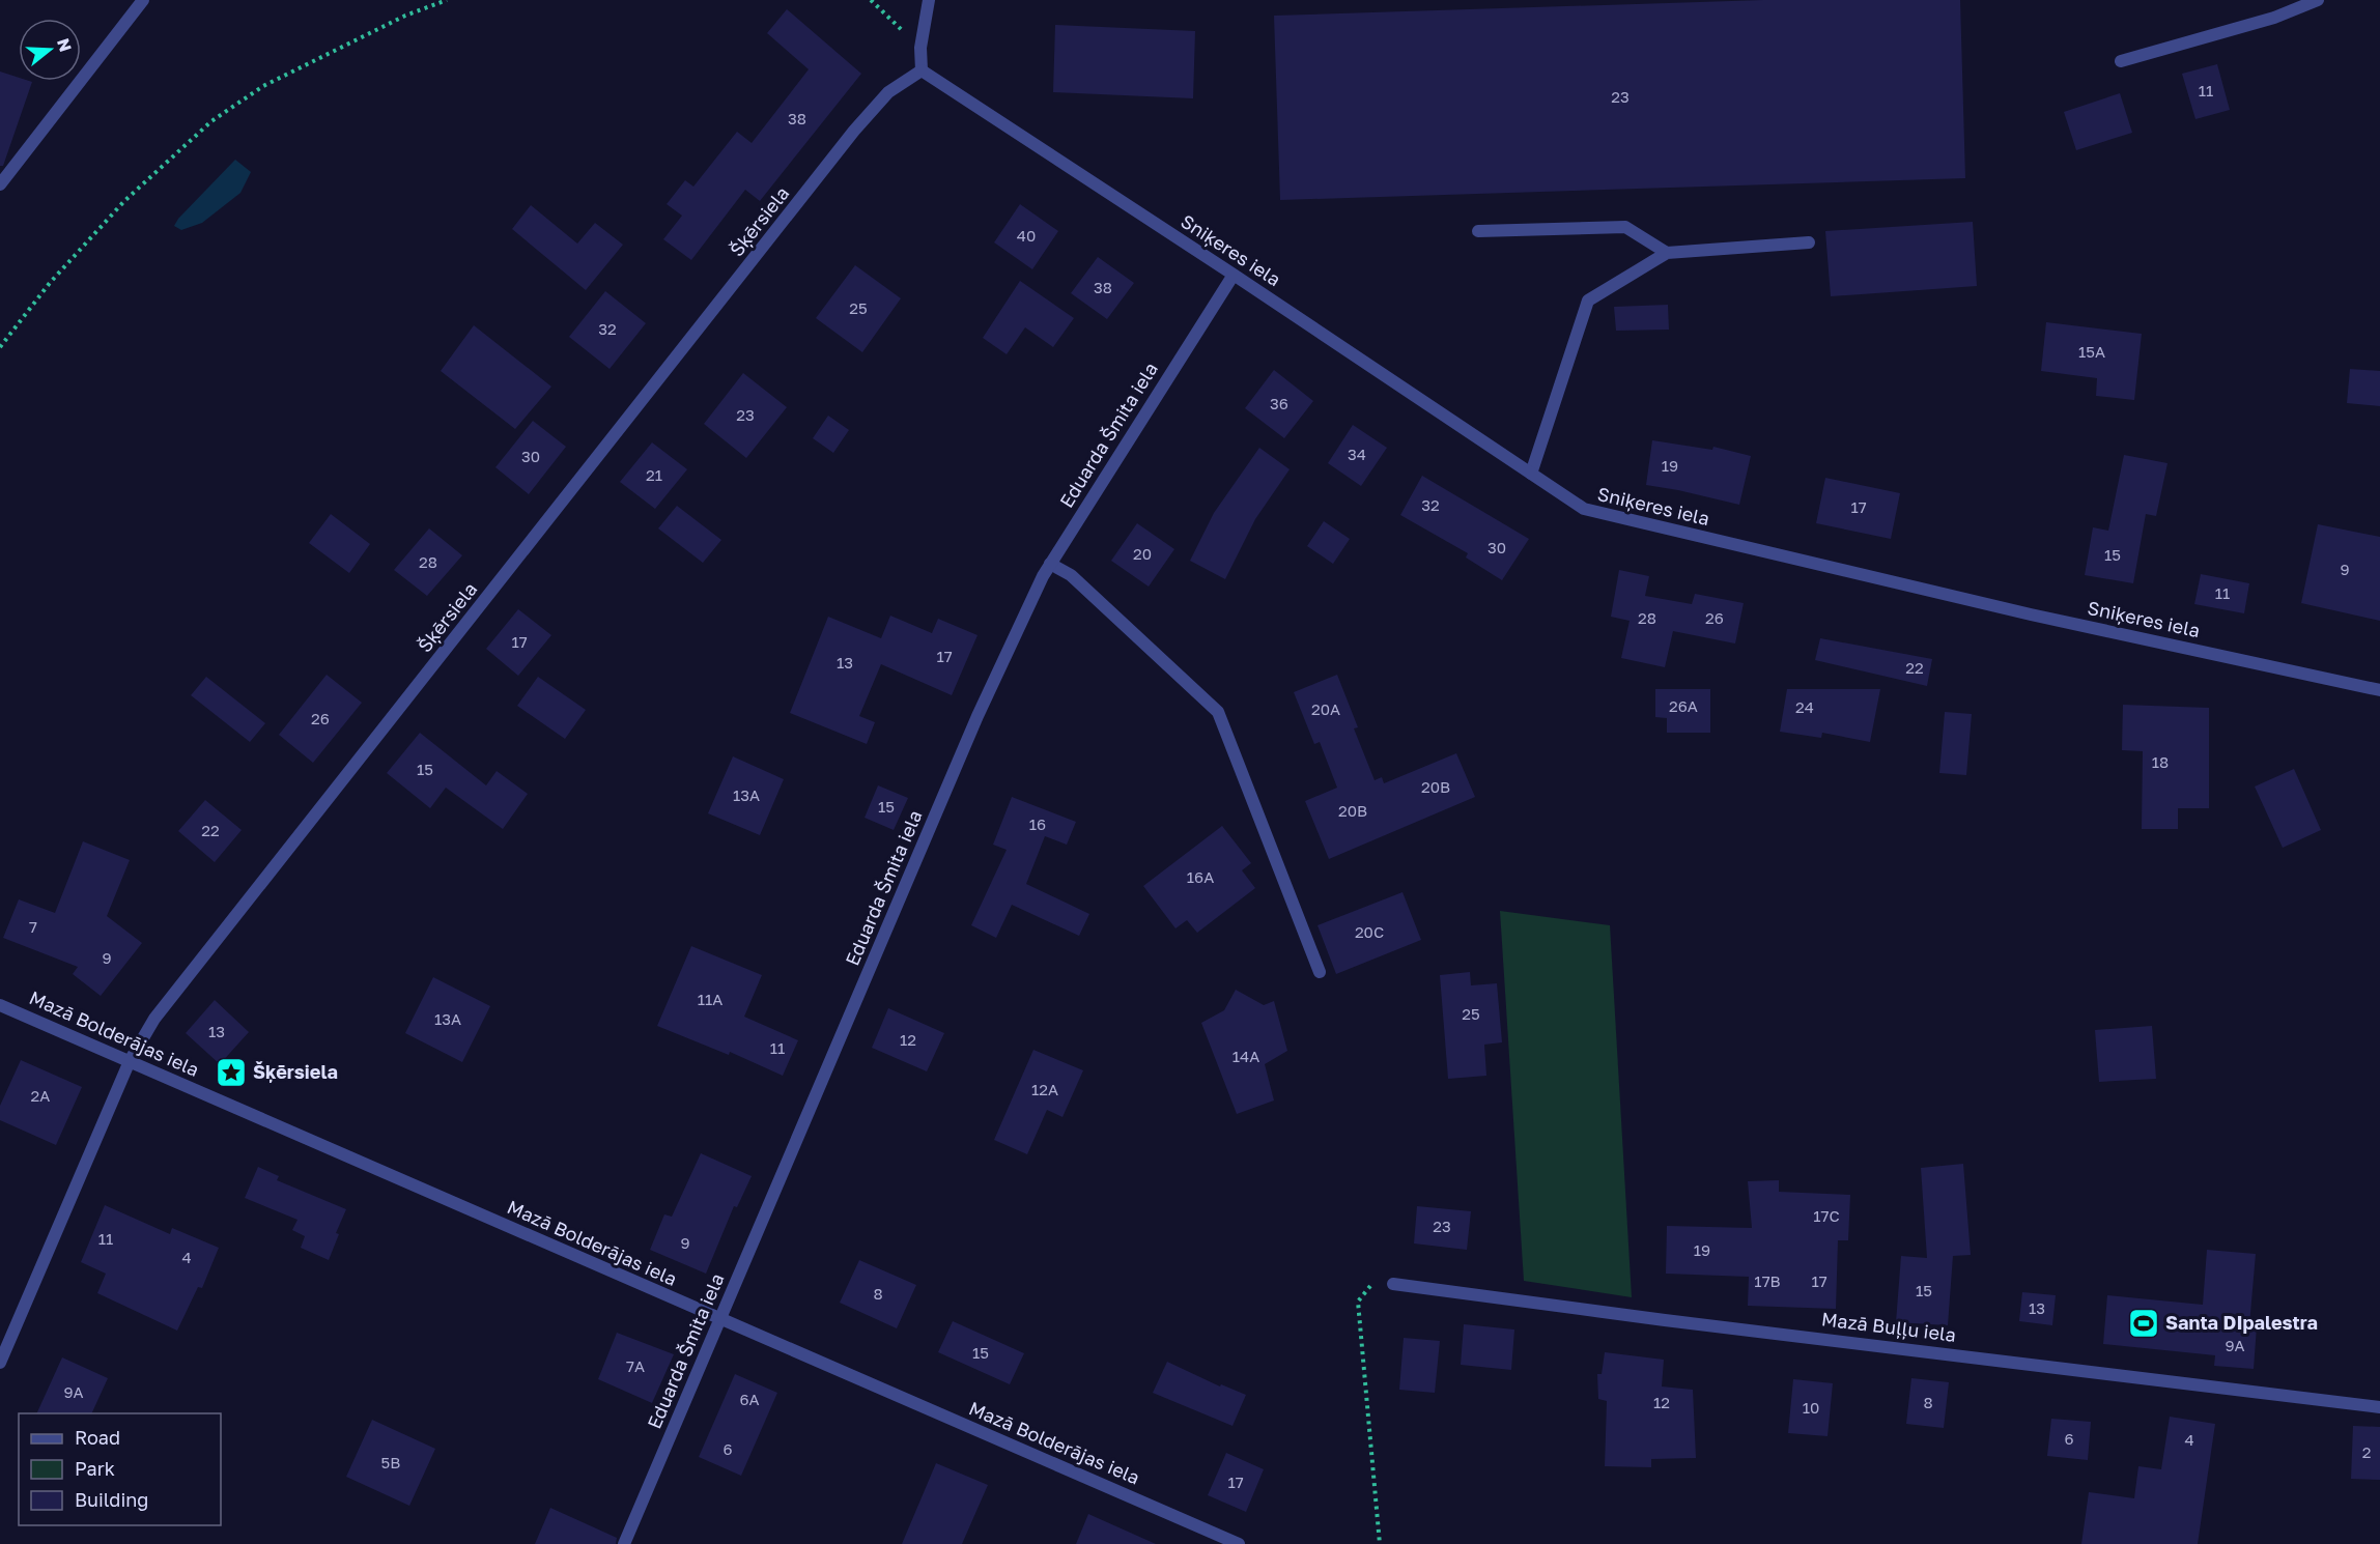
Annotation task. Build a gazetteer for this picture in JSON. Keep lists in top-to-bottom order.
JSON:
{
  "streets": {
    "street": [
      "Šķērsiela",
      "Sniķeres iela",
      "Eduarda Šmita iela",
      "Mazā Bolderājas iela",
      "Mazā Buļļu iela"
    ]
  },
  "crossings": [
    ["Šķērsiela", "Sniķeres iela"],
    ["Šķērsiela", "Mazā Bolderājas iela"],
    ["Sniķeres iela", "Eduarda Šmita iela"],
    ["Eduarda Šmita iela", "Mazā Bolderājas iela"]
  ],
  "places": {
    "place": ["Šķērsiela"],
    "sports": ["Santa DIpalestra"]
  },
  "house_numbers": [
    "11",
    "23",
    "38",
    "40",
    "38",
    "25",
    "32",
    "15A",
    "36",
    "23",
    "34",
    "30",
    "19",
    "21",
    "32",
    "17",
    "30",
    "20",
    "15",
    "28",
    "9",
    "11",
    "28",
    "26",
    "17",
    "17",
    "13",
    "22",
    "26A",
    "24",
    "20A",
    "26",
    "18",
    "15",
    "20B",
    "13A",
    "15",
    "20B",
    "16",
    "22",
    "16A",
    "7",
    "20C",
    "9",
    "11A",
    "25",
    "13A",
    "13",
    "12",
    "11",
    "14A",
    "12A",
    "2A",
    "17C",
    "23",
    "11",
    "9",
    "19",
    "4",
    "17B",
    "17",
    "15",
    "8",
    "13",
    "9A",
    "15",
    "7A",
    "9A",
    "6A",
    "12",
    "8",
    "10",
    "6",
    "4",
    "6",
    "2",
    "5B",
    "17"
  ],
  "legend": ["Road", "Park", "Building"],
  "north": "right"
}
